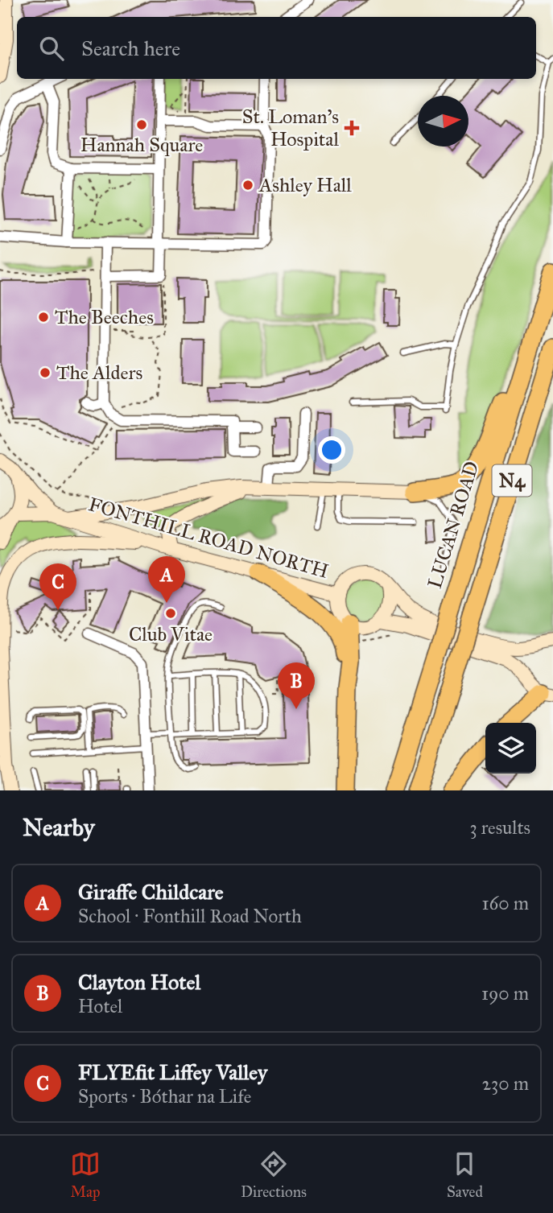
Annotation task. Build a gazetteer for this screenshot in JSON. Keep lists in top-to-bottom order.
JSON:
{
  "streets": {
    "highway": ["N4", "LUCAN ROAD"],
    "main road": ["FONTHILL ROAD NORTH"]
  },
  "places": {
    "other": [
      "Hannah Square",
      "Ashley Hall",
      "The Beeches",
      "The Alders",
      "Club Vitae"
    ],
    "health": ["St. Loman's Hospital"]
  },
  "north": "right",
  "page": {
    "search": "Search here",
    "pins": ["A", "C", "B"],
    "heading": ["Nearby", "3 results"],
    "list": [
      {
        "mark": "A",
        "name": "Giraffe Childcare",
        "note": "School · Fonthill Road North",
        "value": "160 m"
      },
      {
        "mark": "B",
        "name": "Clayton Hotel",
        "note": "Hotel",
        "value": "190 m"
      },
      {
        "mark": "C",
        "name": "FLYEfit Liffey Valley",
        "note": "Sports · Bóthar na Life",
        "value": "230 m"
      }
    ],
    "nav": ["Map", "Directions", "Saved"]
  }
}
